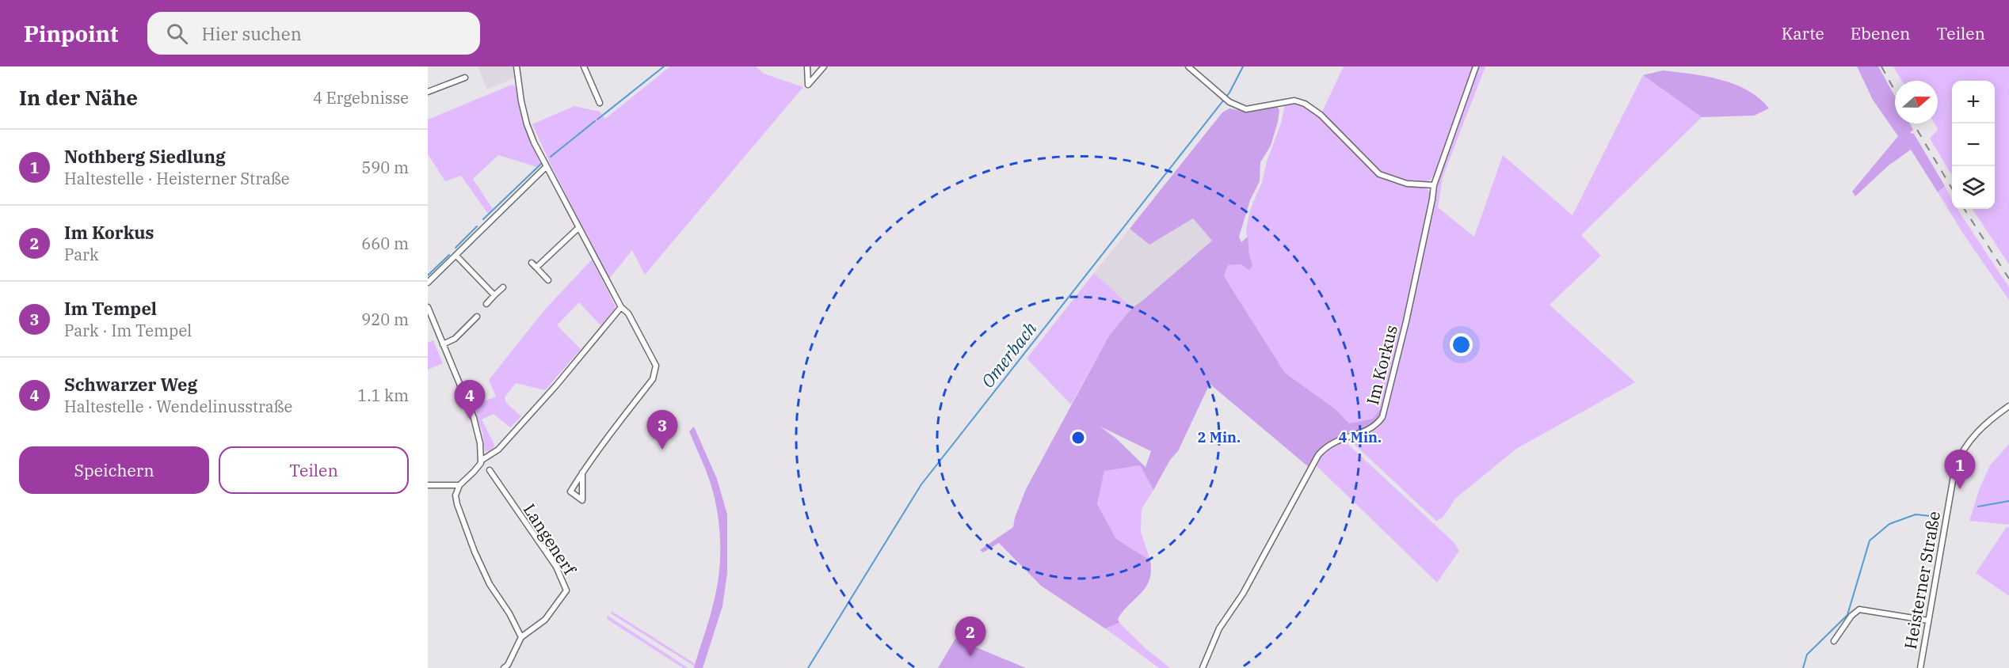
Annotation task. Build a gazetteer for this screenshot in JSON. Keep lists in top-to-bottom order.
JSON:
{
  "streets": {
    "street": ["Im Korkus", "Langenerf", "Heisterner Straße"]
  },
  "water": ["Omerbach"],
  "north": "right",
  "page": {
    "header": "Pinpoint",
    "search": "Hier suchen",
    "nav": ["Karte", "Ebenen", "Teilen"],
    "heading": ["In der Nähe", "4 Ergebnisse"],
    "map_buttons": ["+", "−"],
    "list": [
      {
        "mark": "1",
        "name": "Nothberg Siedlung",
        "note": "Haltestelle · Heisterner Straße",
        "value": "590 m"
      },
      {
        "mark": "2",
        "name": "Im Korkus",
        "note": "Park",
        "value": "660 m"
      },
      {
        "mark": "3",
        "name": "Im Tempel",
        "note": "Park · Im Tempel",
        "value": "920 m"
      },
      {
        "mark": "4",
        "name": "Schwarzer Weg",
        "note": "Haltestelle · Wendelinusstraße",
        "value": "1.1 km"
      }
    ],
    "pins": [
      "4",
      "3",
      "1",
      "2"
    ],
    "buttons": ["Speichern", "Teilen"]
  },
  "rings": ["2 Min.", "4 Min."]
}
